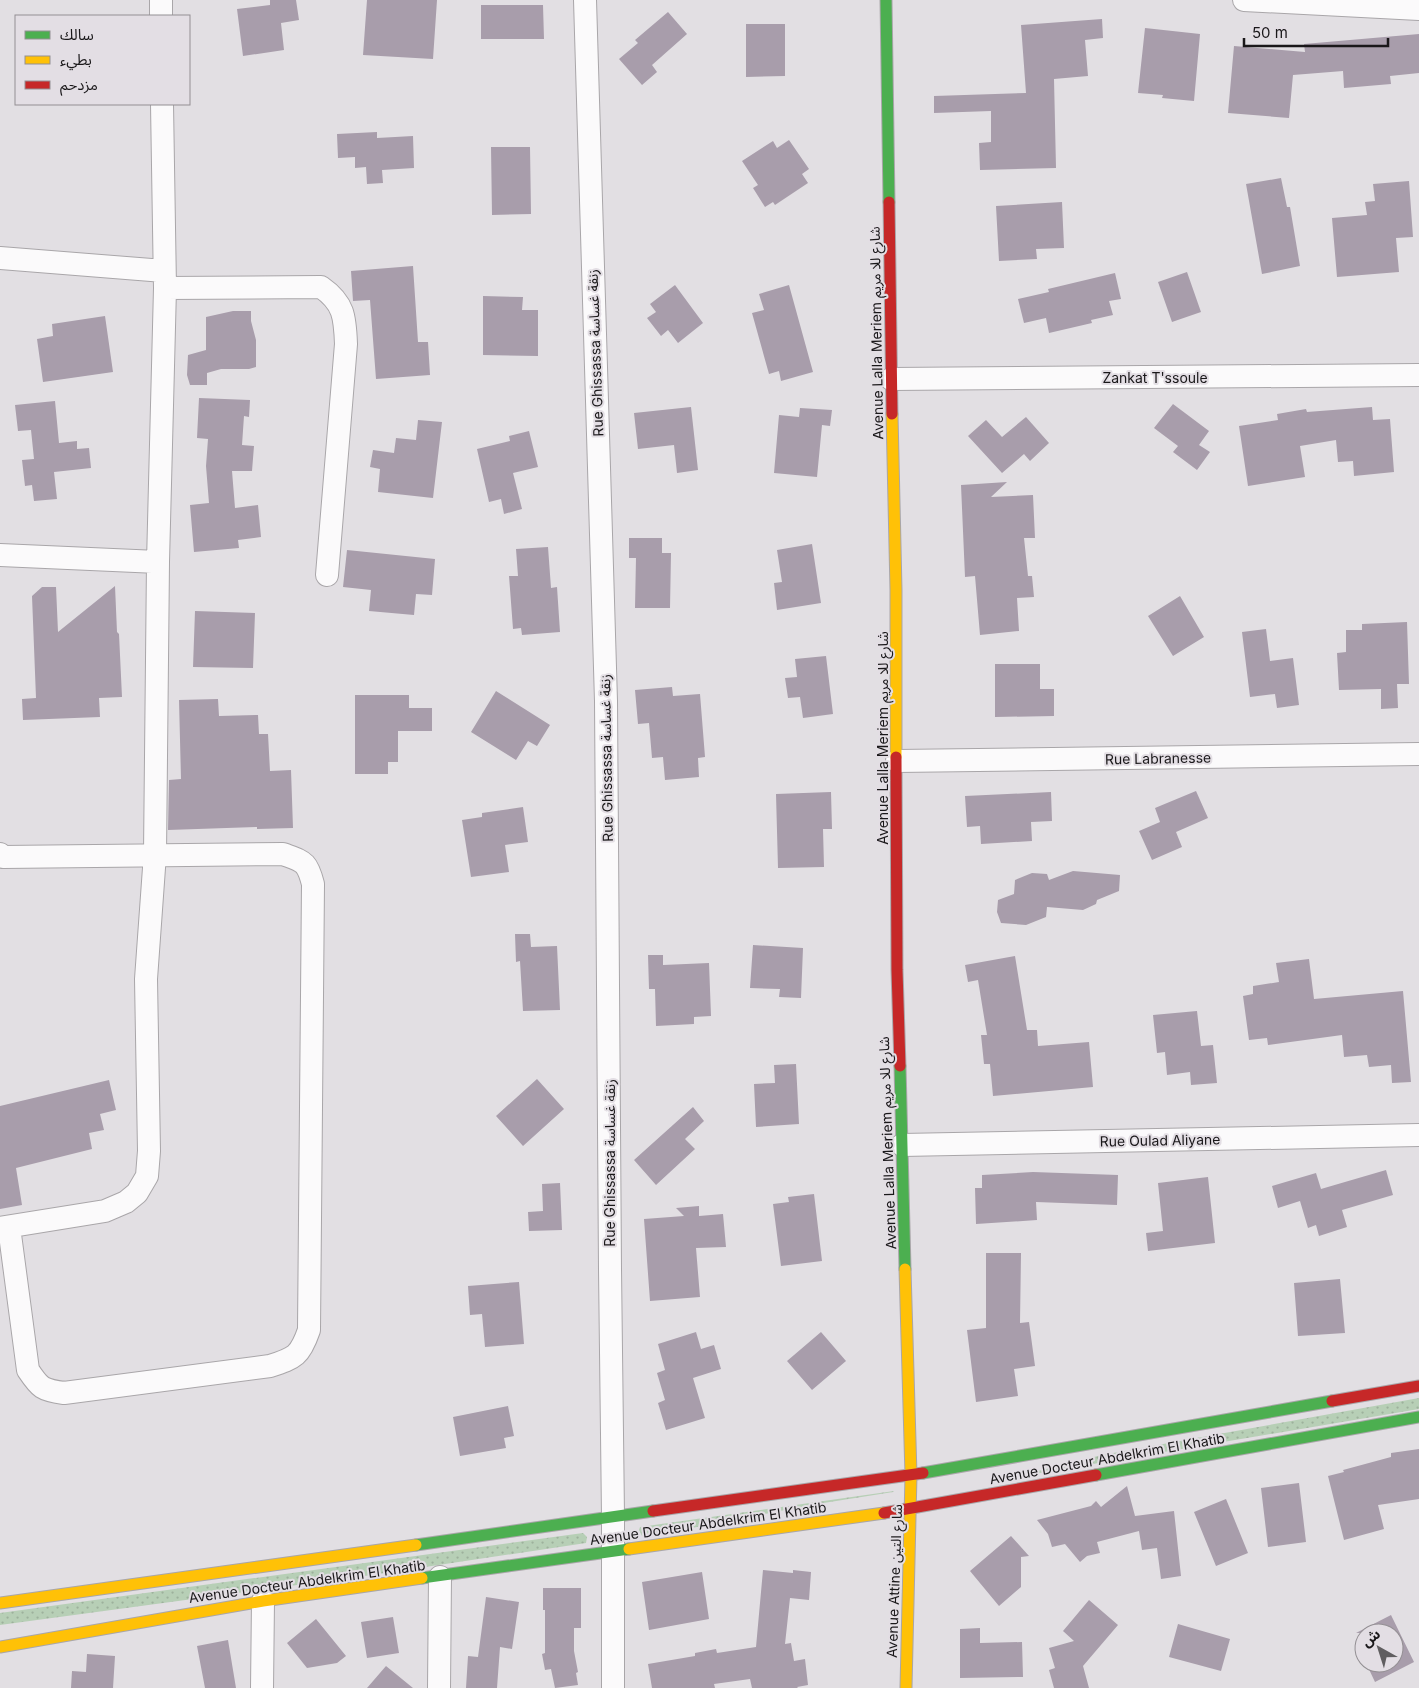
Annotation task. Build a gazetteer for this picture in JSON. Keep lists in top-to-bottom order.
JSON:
{
  "streets": {
    "main road": ["Avenue Lalla Meriem شارع للا مريم", "Avenue Docteur Abdelkrim El Khatib", "Avenue Attine شارع التين"],
    "street": [
      "Rue Ghissassa زنقة غساسة",
      "Zankat T'ssoule",
      "Rue Labranesse",
      "Rue Oulad Aliyane"
    ]
  },
  "crossings": [
    ["Avenue Lalla Meriem شارع للا مريم", "Zankat T'ssoule"],
    ["Avenue Lalla Meriem شارع للا مريم", "Rue Labranesse"],
    ["Avenue Lalla Meriem شارع للا مريم", "Rue Oulad Aliyane"],
    ["Avenue Lalla Meriem شارع للا مريم", "Avenue Docteur Abdelkrim El Khatib"],
    ["Avenue Lalla Meriem شارع للا مريم", "Avenue Attine شارع التين"],
    ["Rue Ghissassa زنقة غساسة", "Avenue Docteur Abdelkrim El Khatib"],
    ["Avenue Docteur Abdelkrim El Khatib", "Avenue Attine شارع التين"]
  ],
  "legend": ["سالك", "بطيء", "مزدحم"],
  "scale_bar": "50 m",
  "north": "top left"
}
